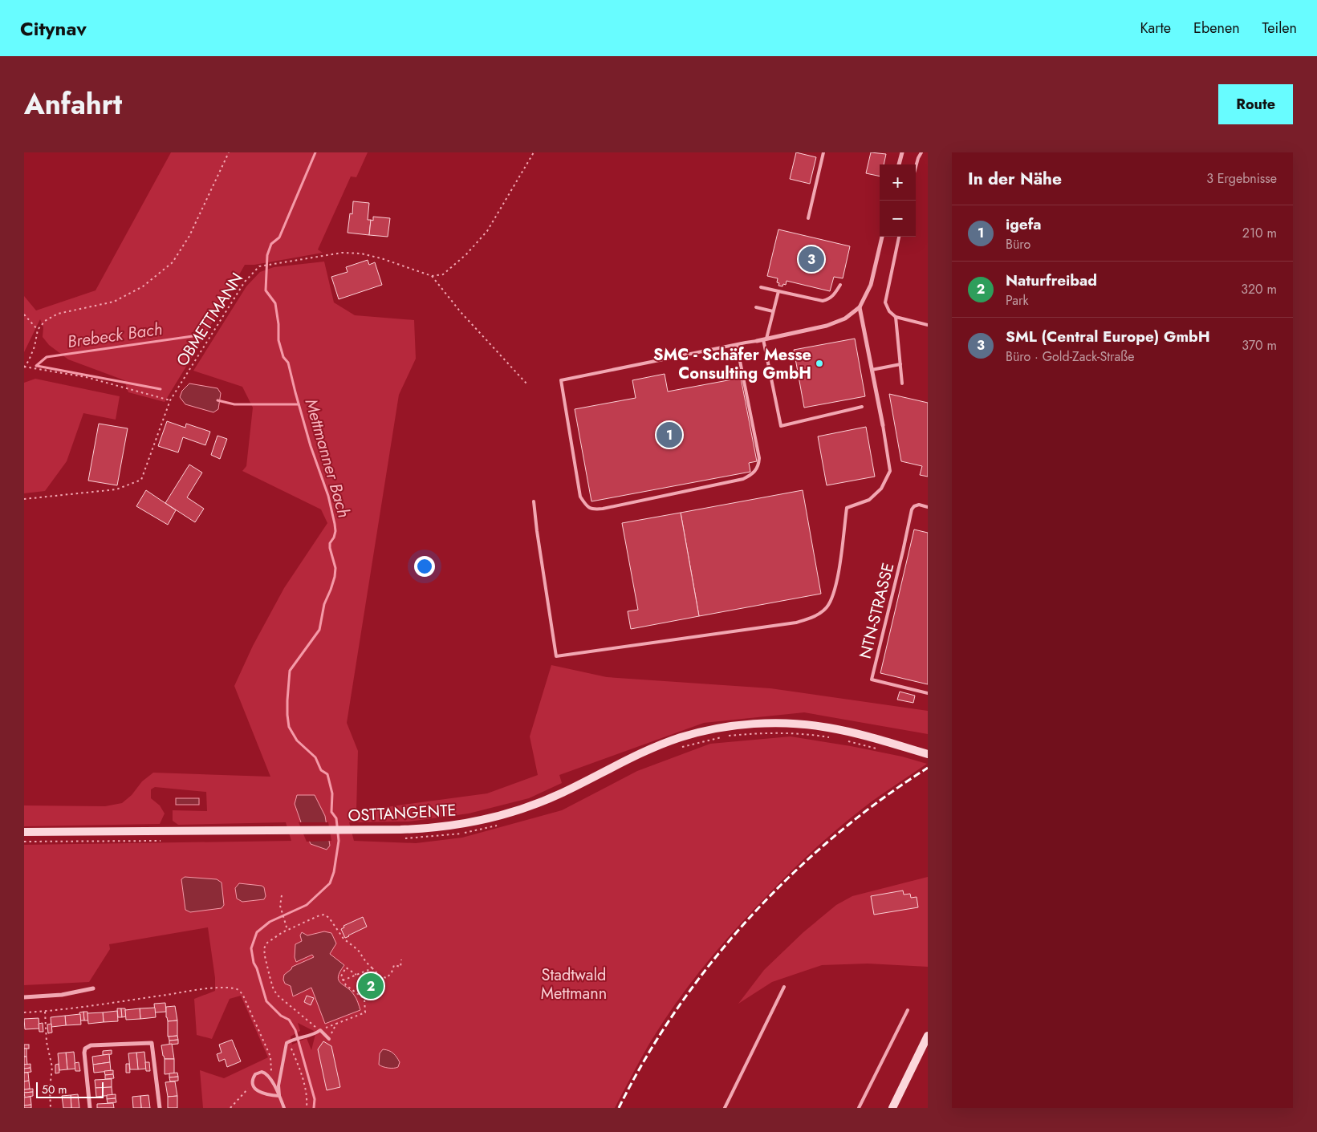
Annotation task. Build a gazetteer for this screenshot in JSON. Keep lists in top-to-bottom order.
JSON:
{
  "streets": {
    "main road": ["OSTTANGENTE"],
    "lane": ["NTN-STRASSE"],
    "path": ["OBMETTMANN"]
  },
  "water": ["Brebeck Bach", "Mettmanner Bach"],
  "parks": ["Stadtwald Mettmann"],
  "places": ["SMC - Schäfer Messe Consulting GmbH"],
  "scale_bar": "50 m",
  "page": {
    "header": "Citynav",
    "nav": ["Karte", "Ebenen", "Teilen"],
    "title": "Anfahrt",
    "buttons": "Route",
    "heading": ["In der Nähe", "3 Ergebnisse"],
    "map_buttons": ["+", "−"],
    "list": [
      {
        "mark": "1",
        "name": "igefa",
        "note": "Büro",
        "value": "210 m"
      },
      {
        "mark": "2",
        "name": "Naturfreibad",
        "note": "Park",
        "value": "320 m"
      },
      {
        "mark": "3",
        "name": "SML (Central Europe) GmbH",
        "note": "Büro · Gold-Zack-Straße",
        "value": "370 m"
      }
    ],
    "pins": ["3", "1", "2"],
    "scale": "50 m"
  }
}
